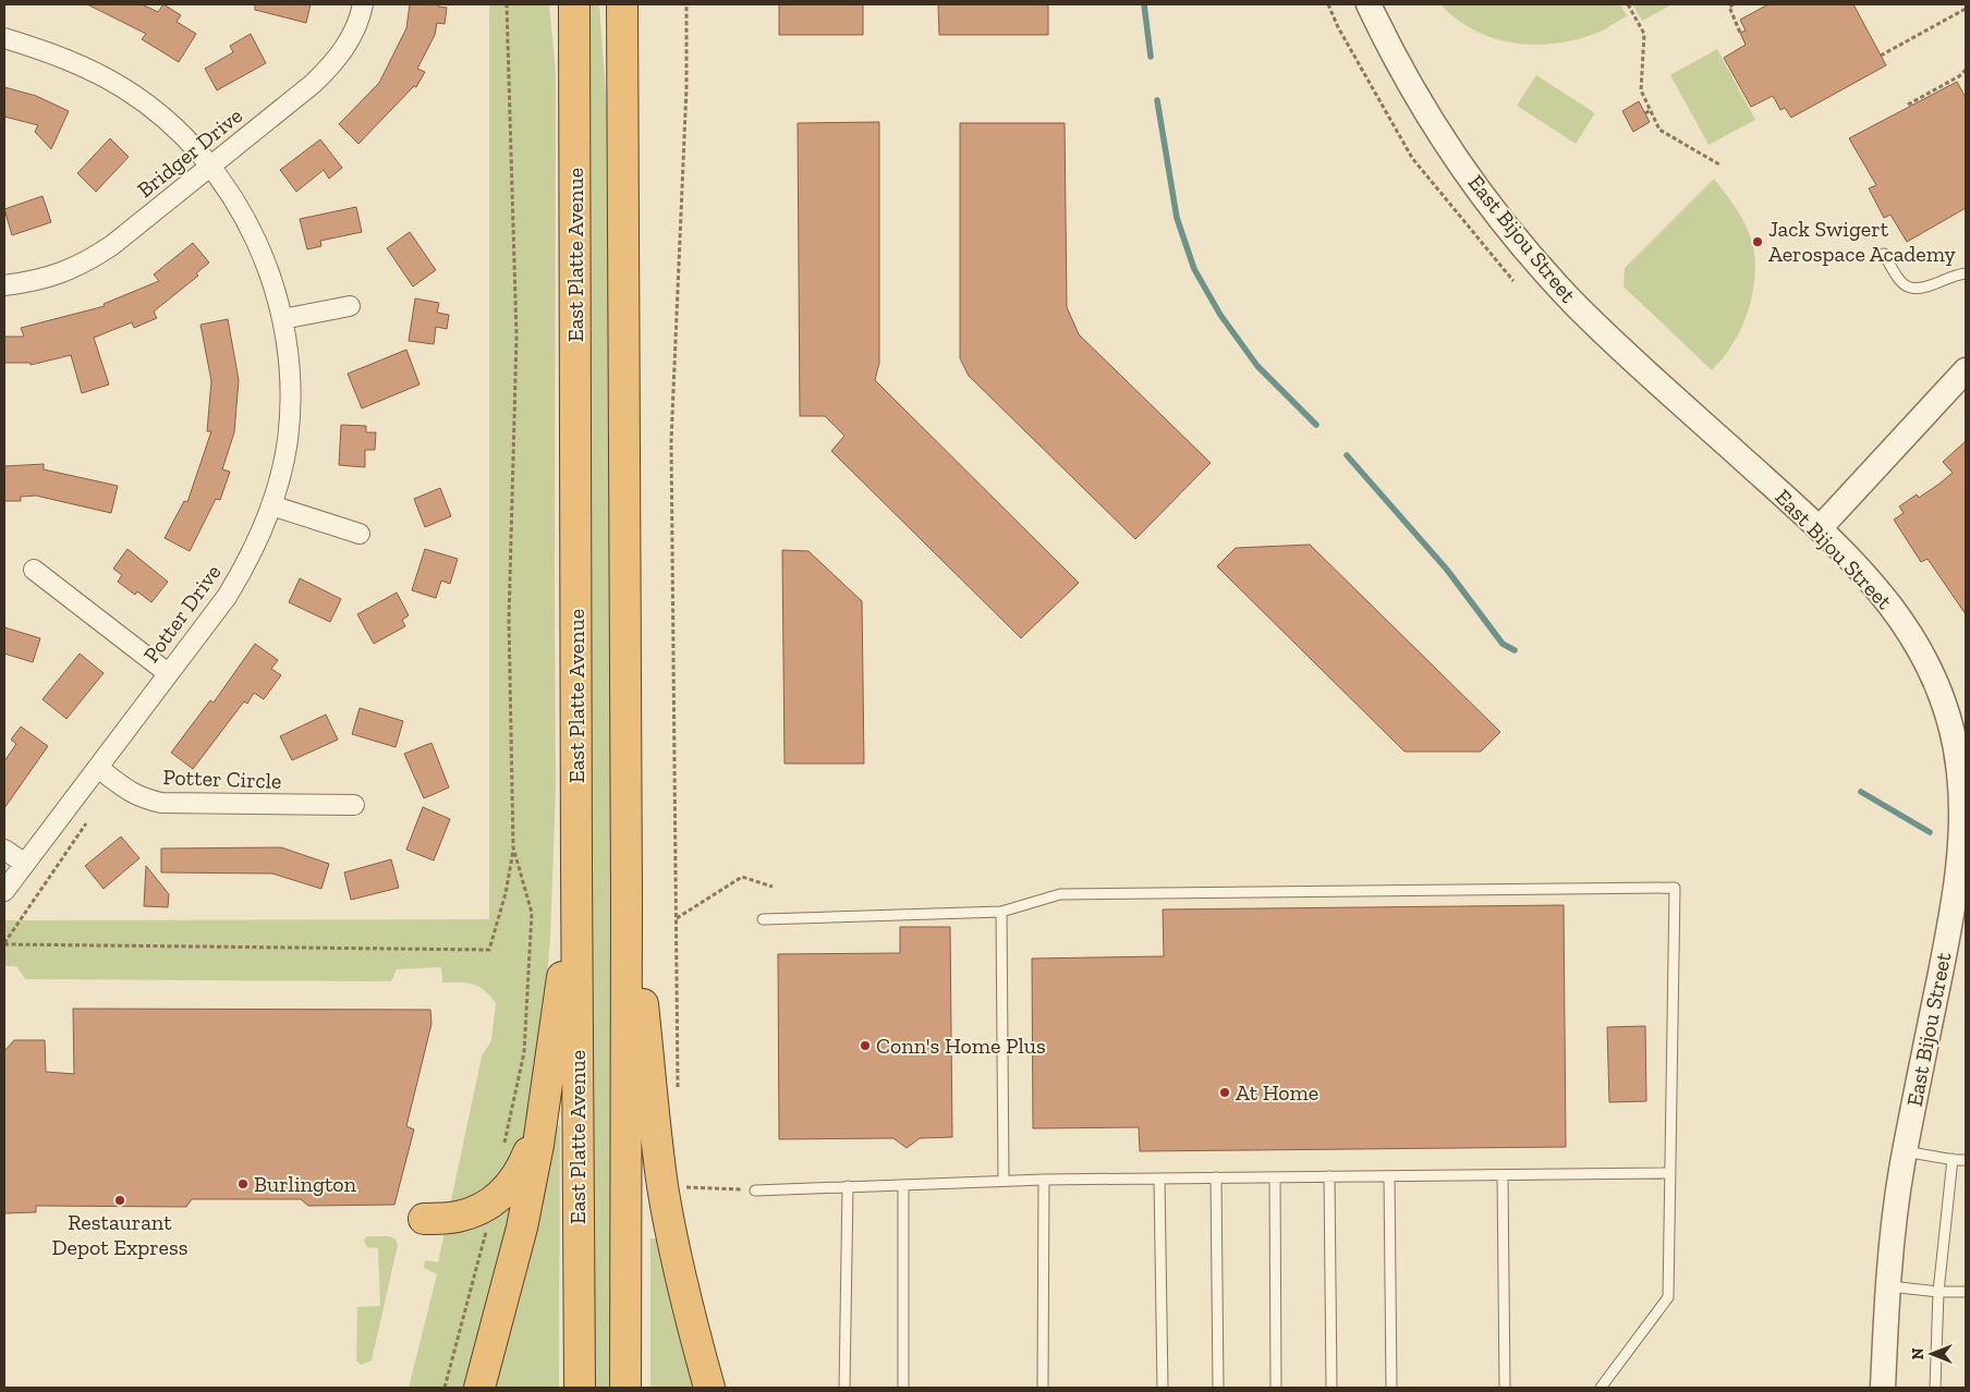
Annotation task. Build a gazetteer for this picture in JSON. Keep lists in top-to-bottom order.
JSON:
{
  "streets": {
    "highway": ["East Platte Avenue"],
    "street": [
      "Bridger Drive",
      "East Bijou Street",
      "Potter Drive",
      "Potter Circle"
    ]
  },
  "crossings": [
    ["Bridger Drive", "Potter Drive"],
    ["Potter Drive", "Potter Circle"]
  ],
  "places": [
    "Jack Swigert Aerospace Academy",
    "Conn's Home Plus",
    "At Home",
    "Burlington",
    "Restaurant Depot Express"
  ],
  "north": "left"
}
